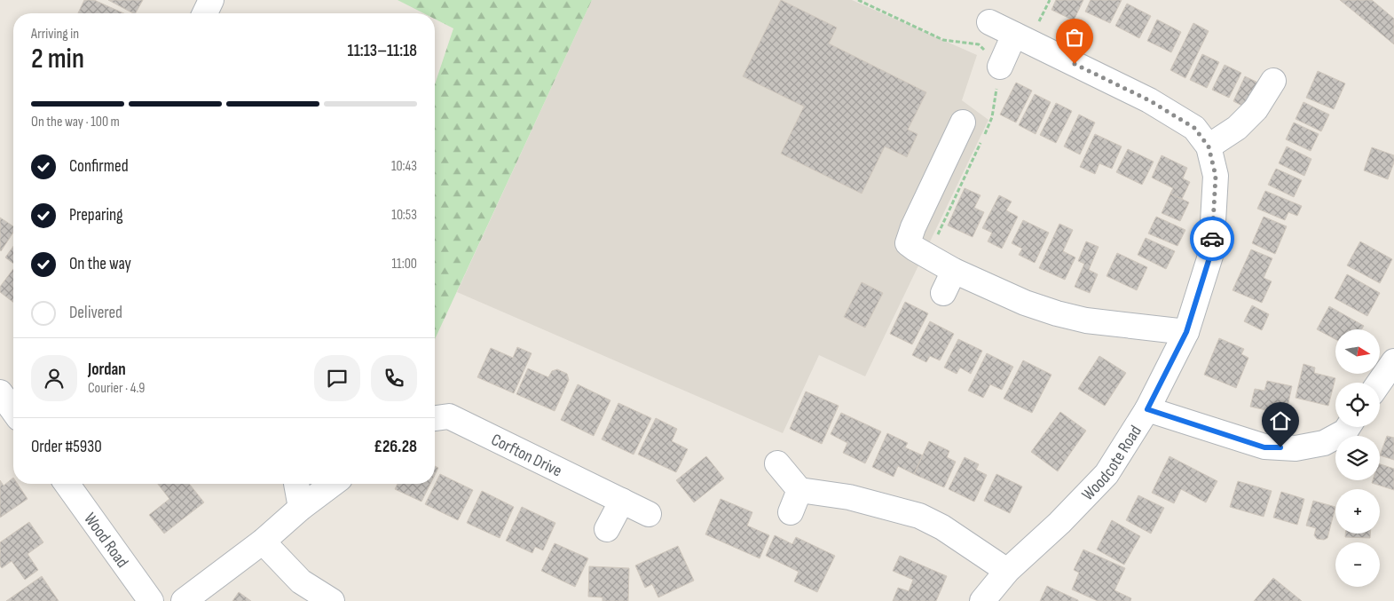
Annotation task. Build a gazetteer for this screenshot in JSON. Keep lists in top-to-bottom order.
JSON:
{
  "streets": {
    "street": ["Corfton Drive", "Woodcote Road", "Wood Road"]
  },
  "north": "right",
  "page": {
    "heading": ["2 min", "Arriving in", "11:13–11:18"],
    "panel": [
      "Jordan",
      "Courier · 4.9",
      "Order #5930",
      "£26.28"
    ],
    "bar": "On the way · 100 m",
    "list": [
      ["Confirmed", "10:43"],
      ["Preparing", "10:53"],
      ["On the way", "11:00"],
      "Delivered"
    ],
    "map_buttons": ["+", "−"]
  }
}
